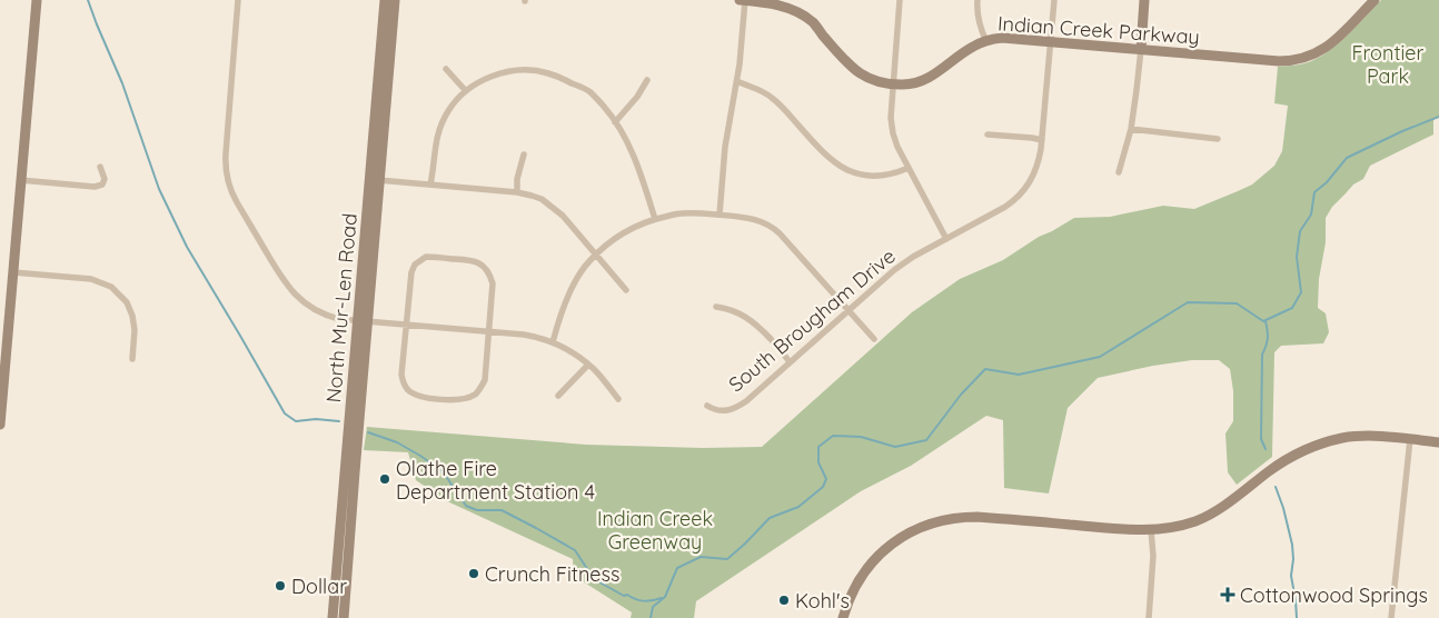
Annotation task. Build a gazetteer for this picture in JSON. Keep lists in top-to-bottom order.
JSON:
{
  "streets": {
    "street": ["Indian Creek Parkway", "North Mur-Len Road", "South Brougham Drive"]
  },
  "crossings": [
    ["Indian Creek Parkway", "South Brougham Drive"]
  ],
  "parks": ["Frontier Park", "Indian Creek Greenway"],
  "places": {
    "other": [
      "Olathe Fire Department Station 4",
      "Crunch Fitness",
      "Dollar",
      "Kohl's"
    ],
    "health": ["Cottonwood Springs"]
  }
}
